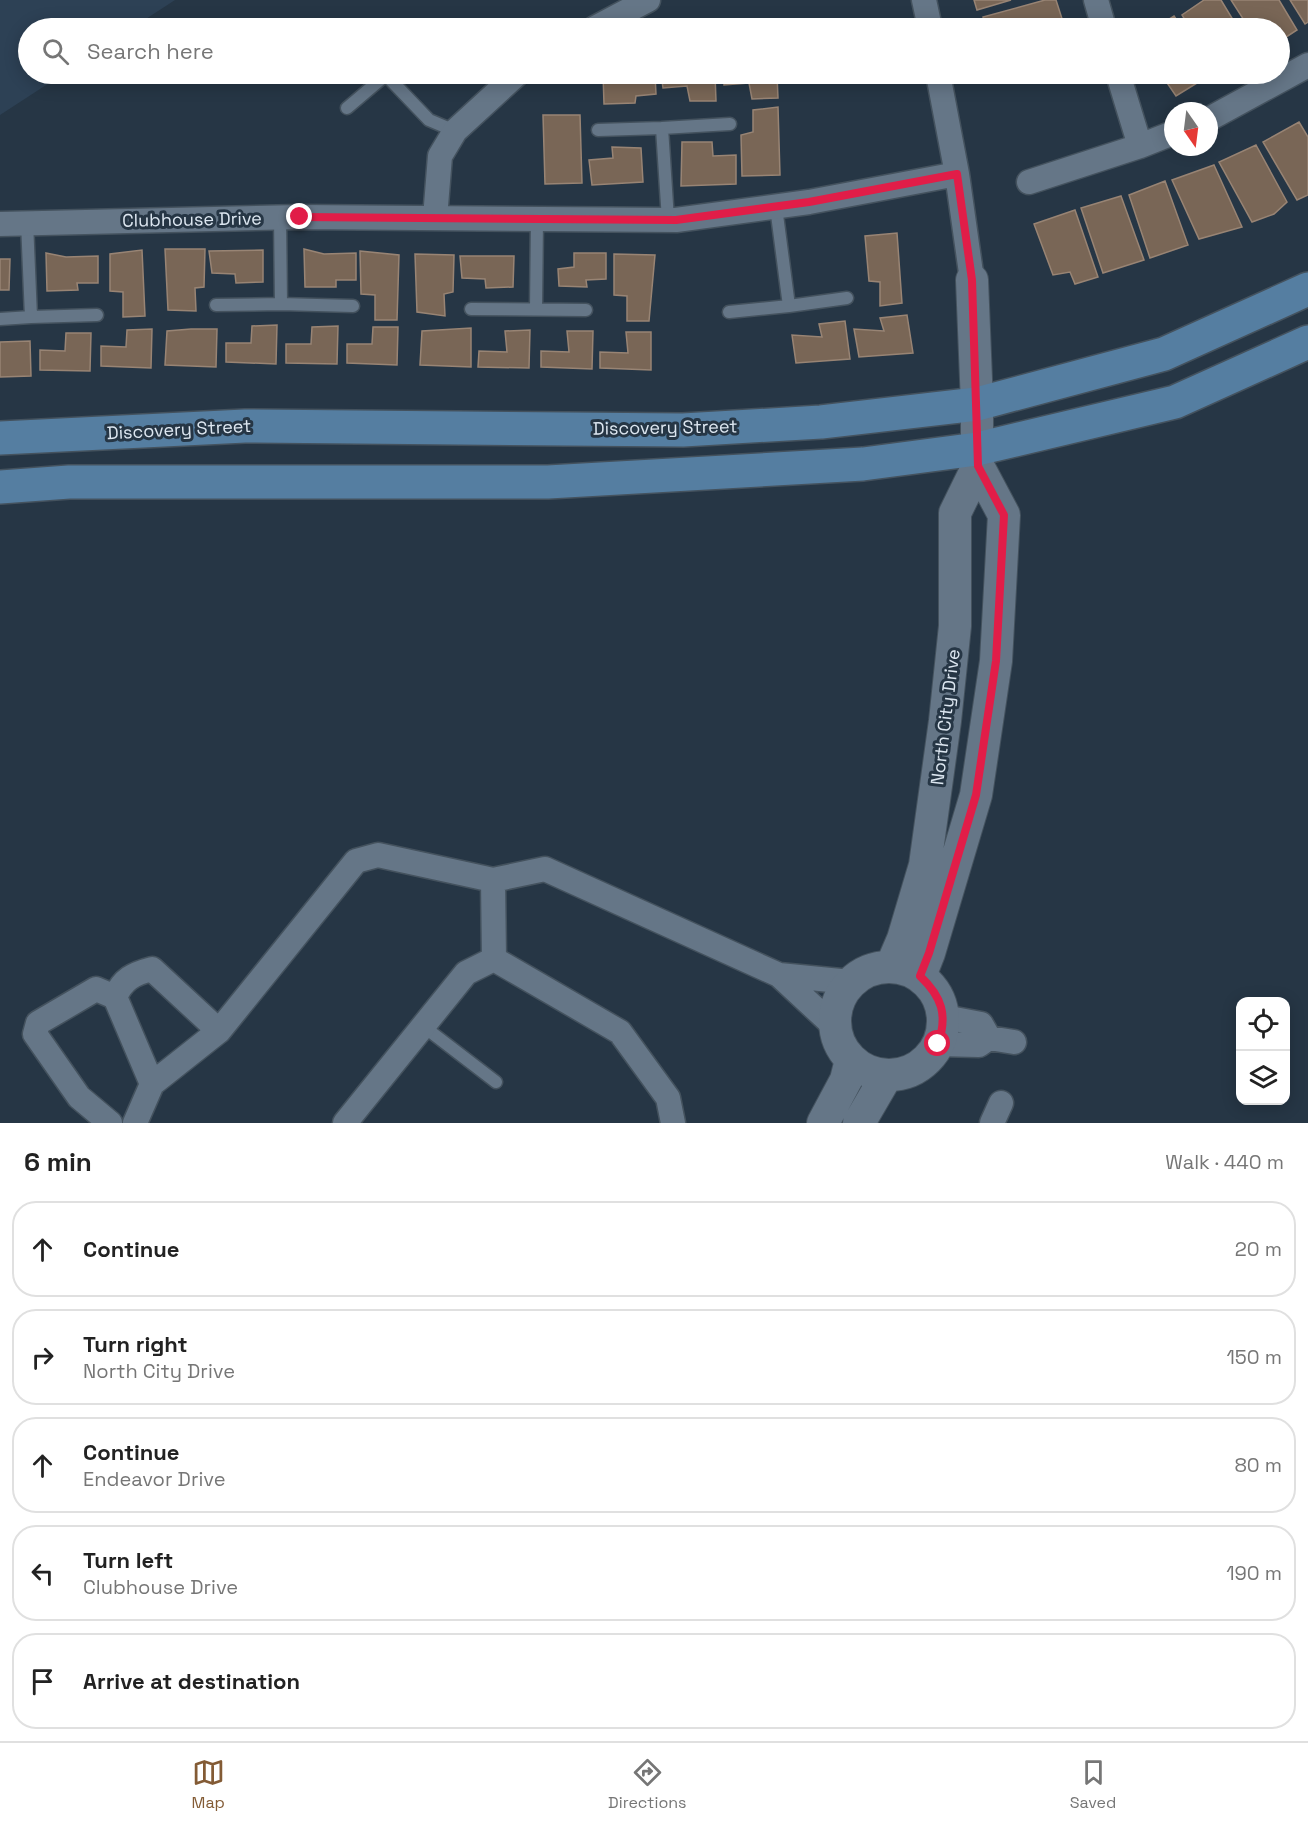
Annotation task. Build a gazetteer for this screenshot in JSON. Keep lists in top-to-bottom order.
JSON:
{
  "streets": {
    "main road": ["Discovery Street"],
    "street": ["Clubhouse Drive", "North City Drive"]
  },
  "north": "bottom",
  "page": {
    "search": "Search here",
    "heading": ["6 min", "Walk · 440 m"],
    "list": [
      ["Continue", "20 m"],
      ["Turn right", "North City Drive", "150 m"],
      ["Continue", "Endeavor Drive", "80 m"],
      ["Turn left", "Clubhouse Drive", "190 m"],
      "Arrive at destination"
    ],
    "nav": ["Map", "Directions", "Saved"]
  }
}
